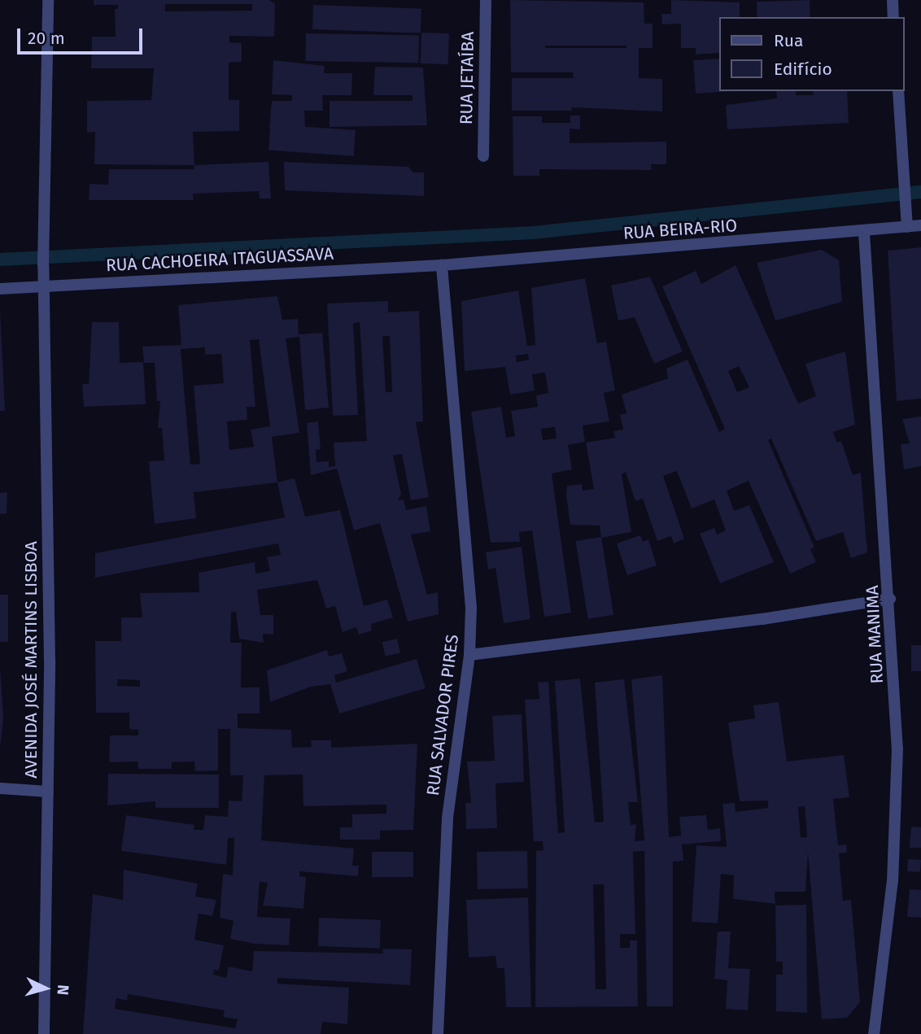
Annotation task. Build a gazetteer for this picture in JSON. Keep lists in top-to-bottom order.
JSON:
{
  "streets": {
    "street": [
      "RUA JETAÍBA",
      "RUA BEIRA-RIO",
      "RUA CACHOEIRA ITAGUASSAVA",
      "RUA MANIMA",
      "AVENIDA JOSÉ MARTINS LISBOA",
      "RUA SALVADOR PIRES"
    ]
  },
  "crossings": [
    ["RUA BEIRA-RIO", "RUA CACHOEIRA ITAGUASSAVA"],
    ["RUA BEIRA-RIO", "RUA MANIMA"],
    ["RUA BEIRA-RIO", "RUA SALVADOR PIRES"],
    ["RUA CACHOEIRA ITAGUASSAVA", "AVENIDA JOSÉ MARTINS LISBOA"],
    ["RUA CACHOEIRA ITAGUASSAVA", "RUA SALVADOR PIRES"]
  ],
  "legend": ["Rua", "Edifício"],
  "scale_bar": "20 m",
  "north": "right"
}
